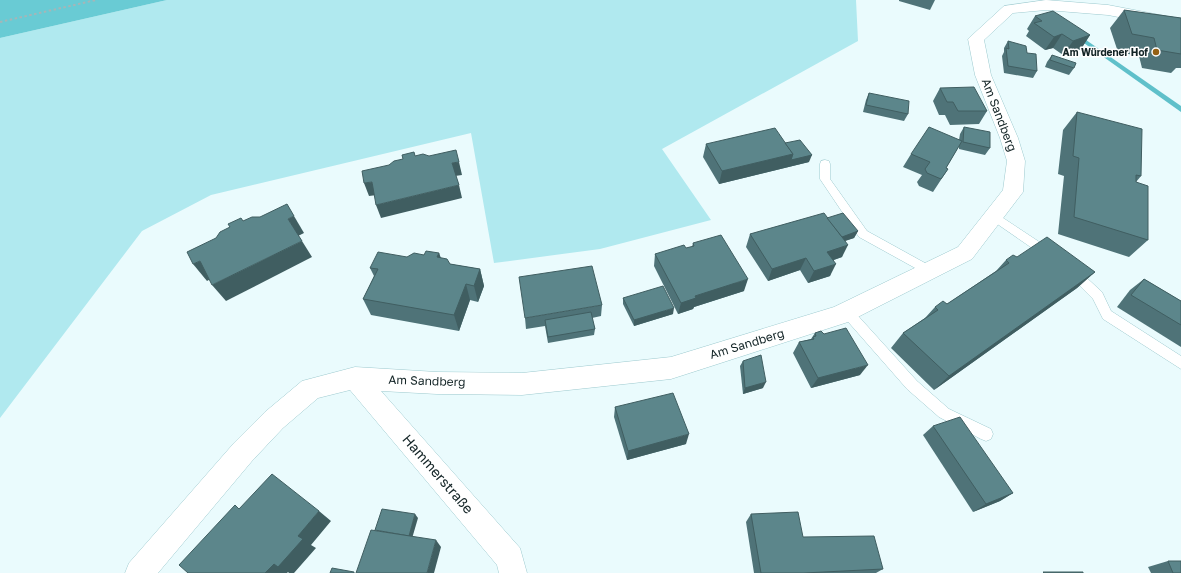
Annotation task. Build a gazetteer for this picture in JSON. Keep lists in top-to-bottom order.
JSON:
{
  "streets": {
    "street": ["Am Sandberg", "Hammerstraße"]
  },
  "crossings": [
    ["Am Sandberg", "Hammerstraße"]
  ],
  "places": ["Am Würdener Hof"]
}
